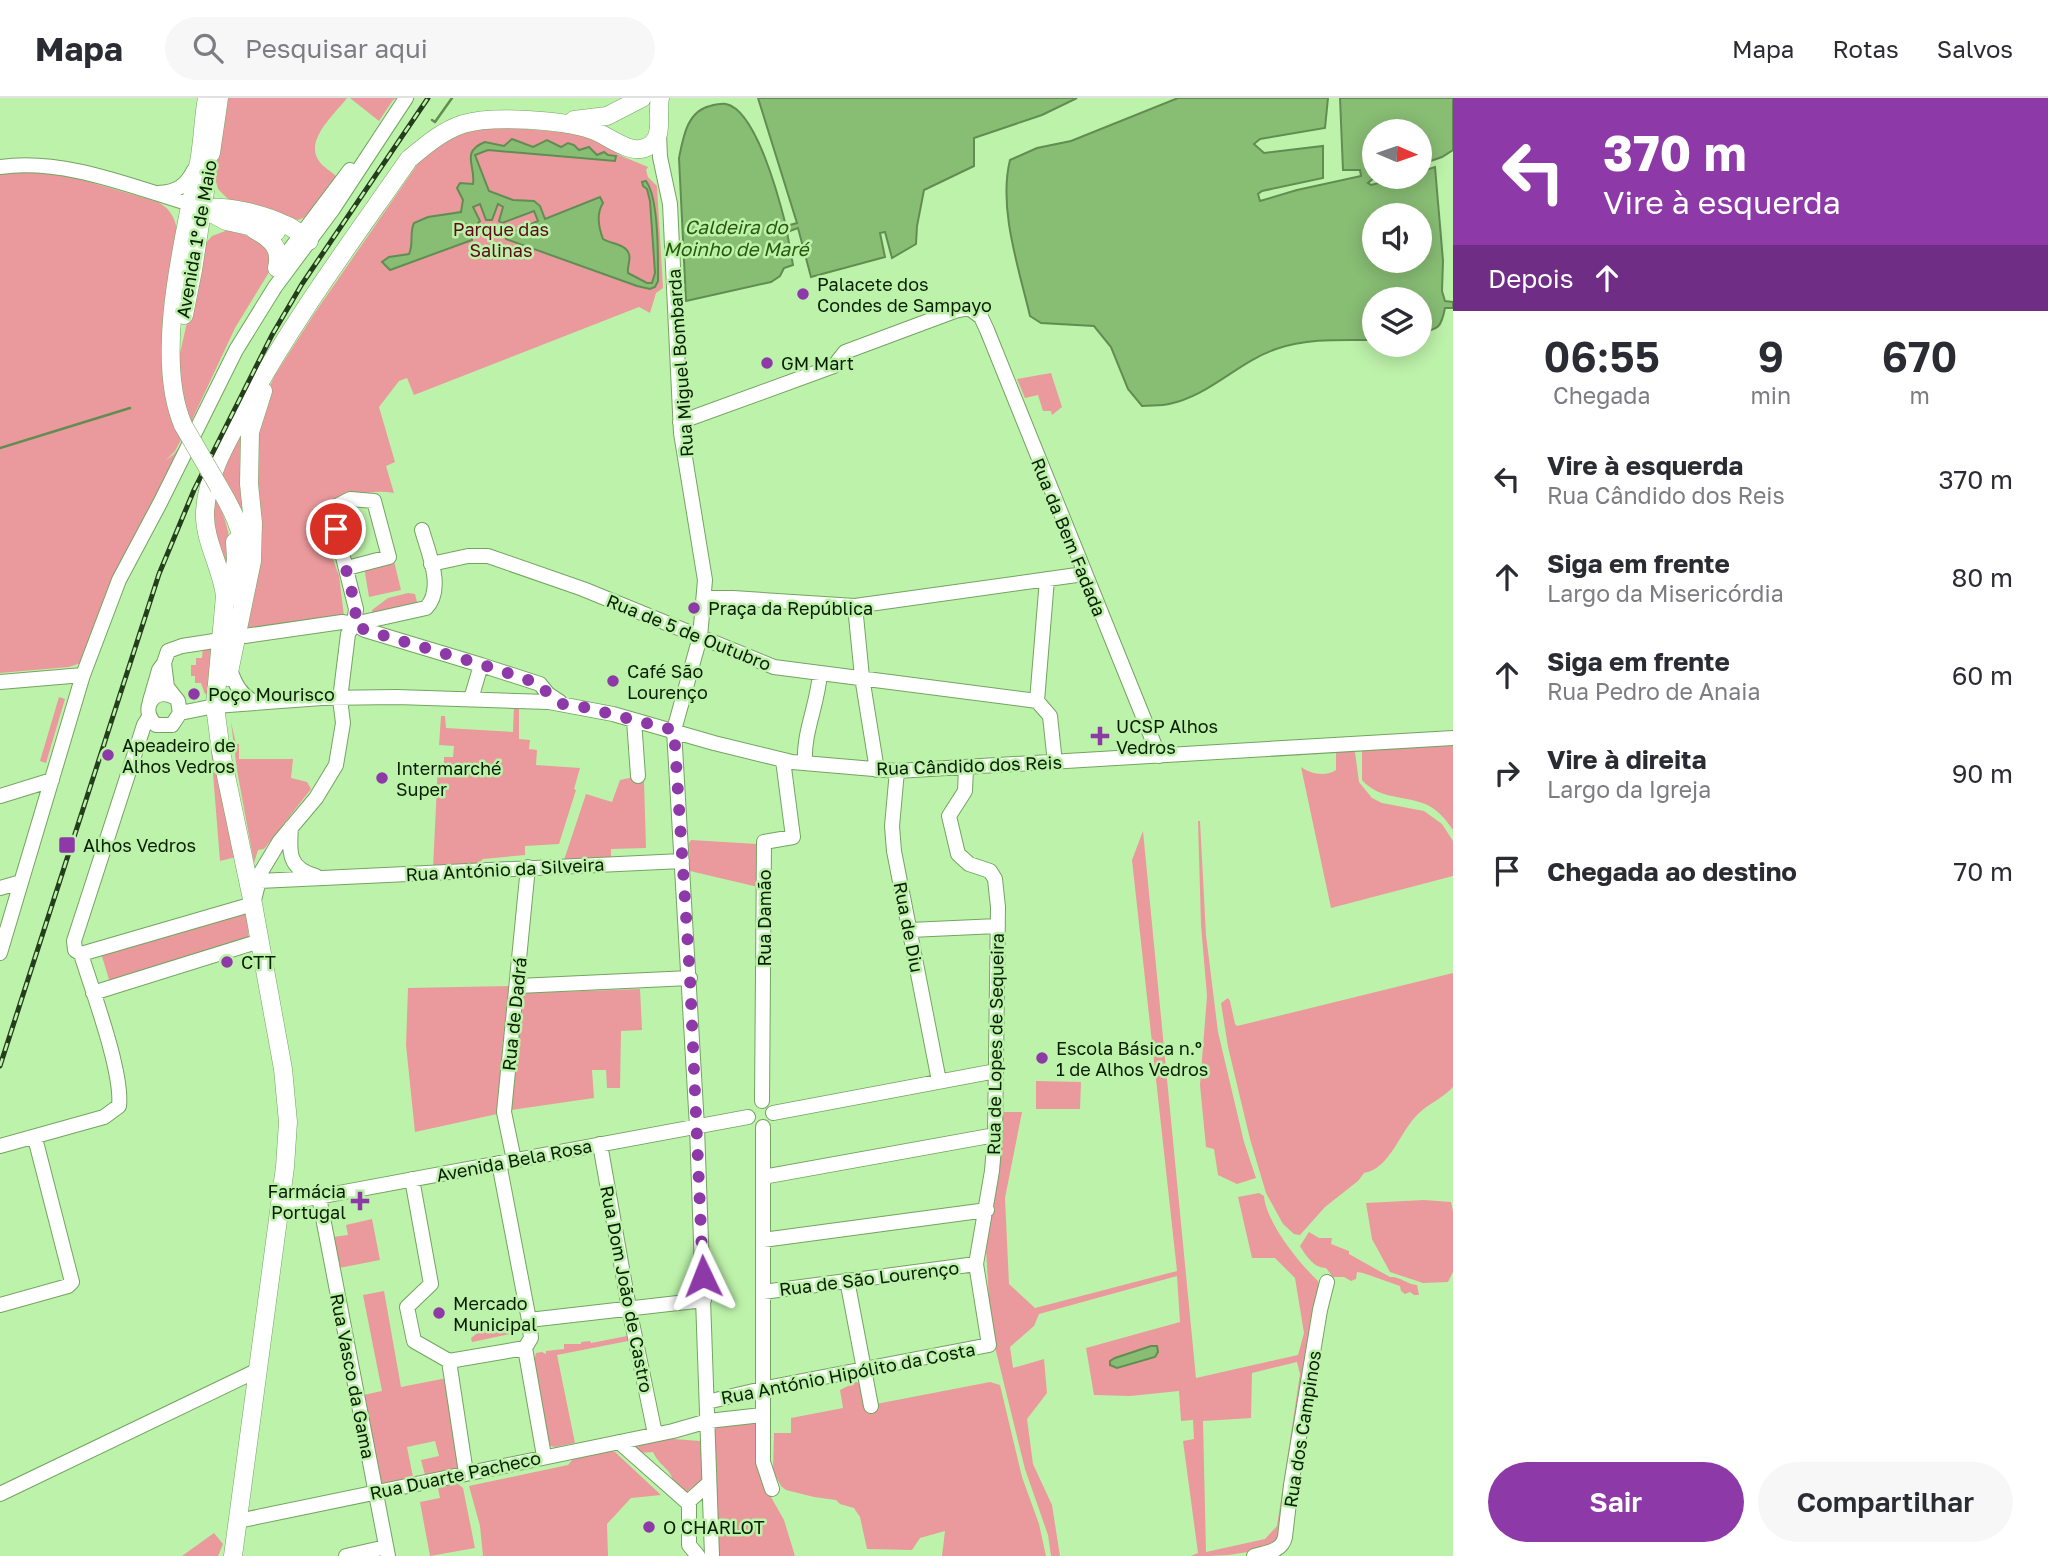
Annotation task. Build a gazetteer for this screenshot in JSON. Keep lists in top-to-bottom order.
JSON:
{
  "streets": {
    "main road": ["Avenida 1º de Maio"],
    "street": [
      "Rua Miguel Bombarda",
      "Rua da Bem Fadada",
      "Rua de 5 de Outubro",
      "Rua Cândido dos Reis",
      "Rua António da Silveira",
      "Rua Damão",
      "Rua de Diu",
      "Rua de Dadrá",
      "Rua de Lopes de Sequeira",
      "Avenida Bela Rosa",
      "Rua de São Lourenço",
      "Rua Dom João de Castro",
      "Rua António Hipólito da Costa",
      "Rua Vasco da Gama",
      "Rua dos Campinos",
      "Rua Duarte Pacheco"
    ]
  },
  "crossings": [
    ["Rua Miguel Bombarda", "Rua da Bem Fadada"],
    ["Rua Miguel Bombarda", "Rua de 5 de Outubro"],
    ["Rua Miguel Bombarda", "Rua Cândido dos Reis"],
    ["Rua Miguel Bombarda", "Rua António da Silveira"],
    ["Rua Miguel Bombarda", "Avenida Bela Rosa"],
    ["Rua Miguel Bombarda", "Rua António Hipólito da Costa"],
    ["Rua Miguel Bombarda", "Rua Duarte Pacheco"],
    ["Rua da Bem Fadada", "Rua Cândido dos Reis"],
    ["Rua Cândido dos Reis", "Rua Damão"],
    ["Rua Cândido dos Reis", "Rua de Diu"],
    ["Rua Cândido dos Reis", "Rua de Lopes de Sequeira"],
    ["Rua António da Silveira", "Rua de Dadrá"],
    ["Rua Damão", "Avenida Bela Rosa"],
    ["Rua de Dadrá", "Avenida Bela Rosa"],
    ["Rua de Dadrá", "Rua Duarte Pacheco"],
    ["Rua de Lopes de Sequeira", "Rua de São Lourenço"],
    ["Rua de Lopes de Sequeira", "Rua António Hipólito da Costa"],
    ["Avenida Bela Rosa", "Rua Dom João de Castro"],
    ["Avenida Bela Rosa", "Rua Vasco da Gama"],
    ["Rua Dom João de Castro", "Rua Duarte Pacheco"],
    ["Rua Vasco da Gama", "Rua Duarte Pacheco"]
  ],
  "water": ["Caldeira do Moinho de Maré"],
  "parks": ["Parque das Salinas"],
  "places": {
    "other": [
      "Palacete dos Condes de Sampayo",
      "GM Mart",
      "Praça da República",
      "Café São Lourenço",
      "Poço Mourisco",
      "Apeadeiro de Alhos Vedros",
      "Intermarché Super",
      "CTT",
      "Escola Básica n.º 1 de Alhos Vedros",
      "Mercado Municipal",
      "O CHARLOT"
    ],
    "health": ["UCSP Alhos Vedros", "Farmácia Portugal"],
    "transit": ["Alhos Vedros"]
  },
  "north": "right",
  "page": {
    "header": "Mapa",
    "search": "Pesquisar aqui",
    "nav": ["Mapa", "Rotas", "Salvos"],
    "turn": ["370 m", "Vire à esquerda"],
    "then": "Depois",
    "eta": [
      "06:55",
      "Chegada",
      "9",
      "min",
      "670",
      "m"
    ],
    "list": [
      {
        "name": "Vire à esquerda",
        "note": "Rua Cândido dos Reis",
        "value": "370 m"
      },
      {
        "name": "Siga em frente",
        "note": "Largo da Misericórdia",
        "value": "80 m"
      },
      {
        "name": "Siga em frente",
        "note": "Rua Pedro de Anaia",
        "value": "60 m"
      },
      {
        "name": "Vire à direita",
        "note": "Largo da Igreja",
        "value": "90 m"
      },
      {
        "name": "Chegada ao destino",
        "value": "70 m"
      }
    ],
    "buttons": ["Sair", "Compartilhar"]
  }
}
